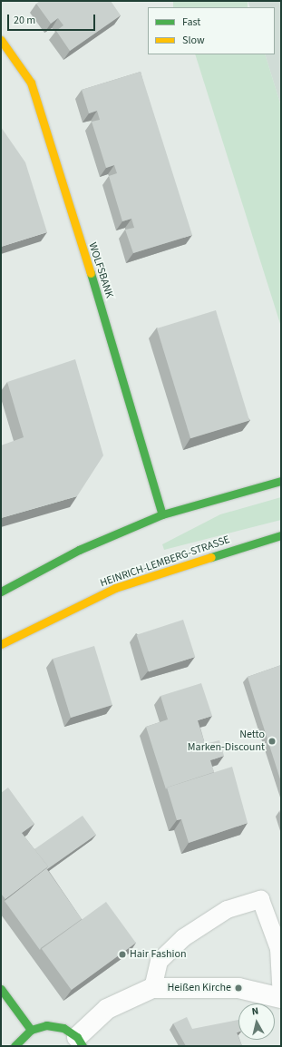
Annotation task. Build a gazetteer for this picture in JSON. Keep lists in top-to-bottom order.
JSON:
{
  "streets": {
    "street": ["WOLFSBANK", "HEINRICH-LEMBERG-STRASSE"]
  },
  "places": ["Netto Marken-Discount", "Hair Fashion", "Heißen Kirche"],
  "legend": ["Fast", "Slow"],
  "scale_bar": "20 m",
  "north": "top"
}
